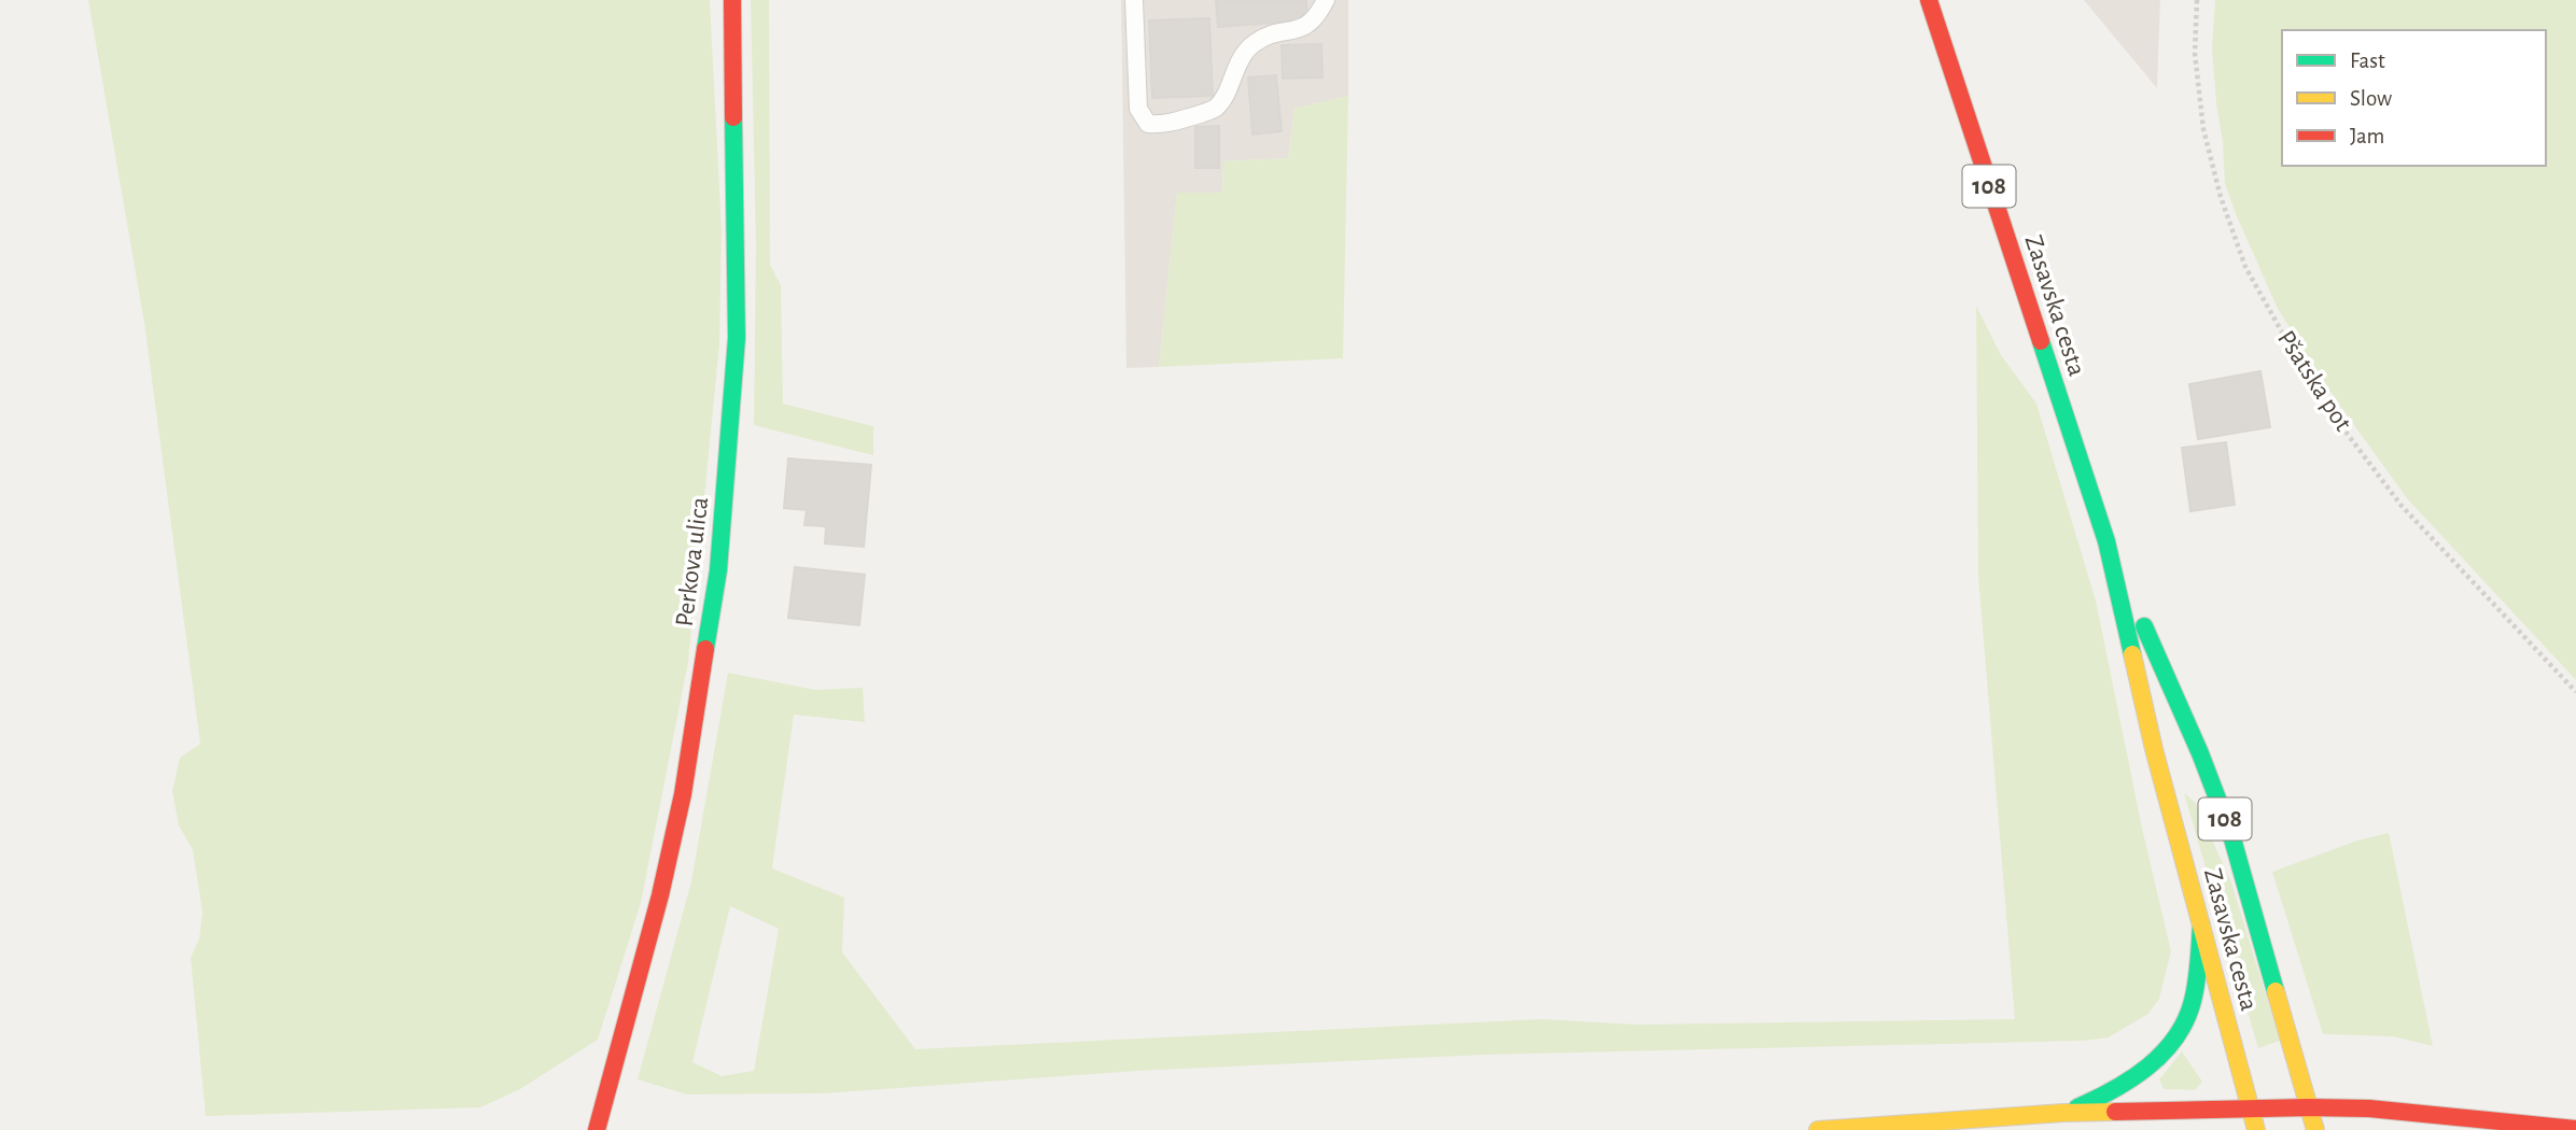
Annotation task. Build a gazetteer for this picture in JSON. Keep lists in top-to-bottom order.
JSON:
{
  "streets": {
    "main road": ["108", "Zasavska cesta", "Perkova ulica"],
    "path": ["Pšatska pot"]
  },
  "crossings": [
    ["108", "Zasavska cesta"]
  ],
  "legend": ["Fast", "Slow", "Jam"]
}
